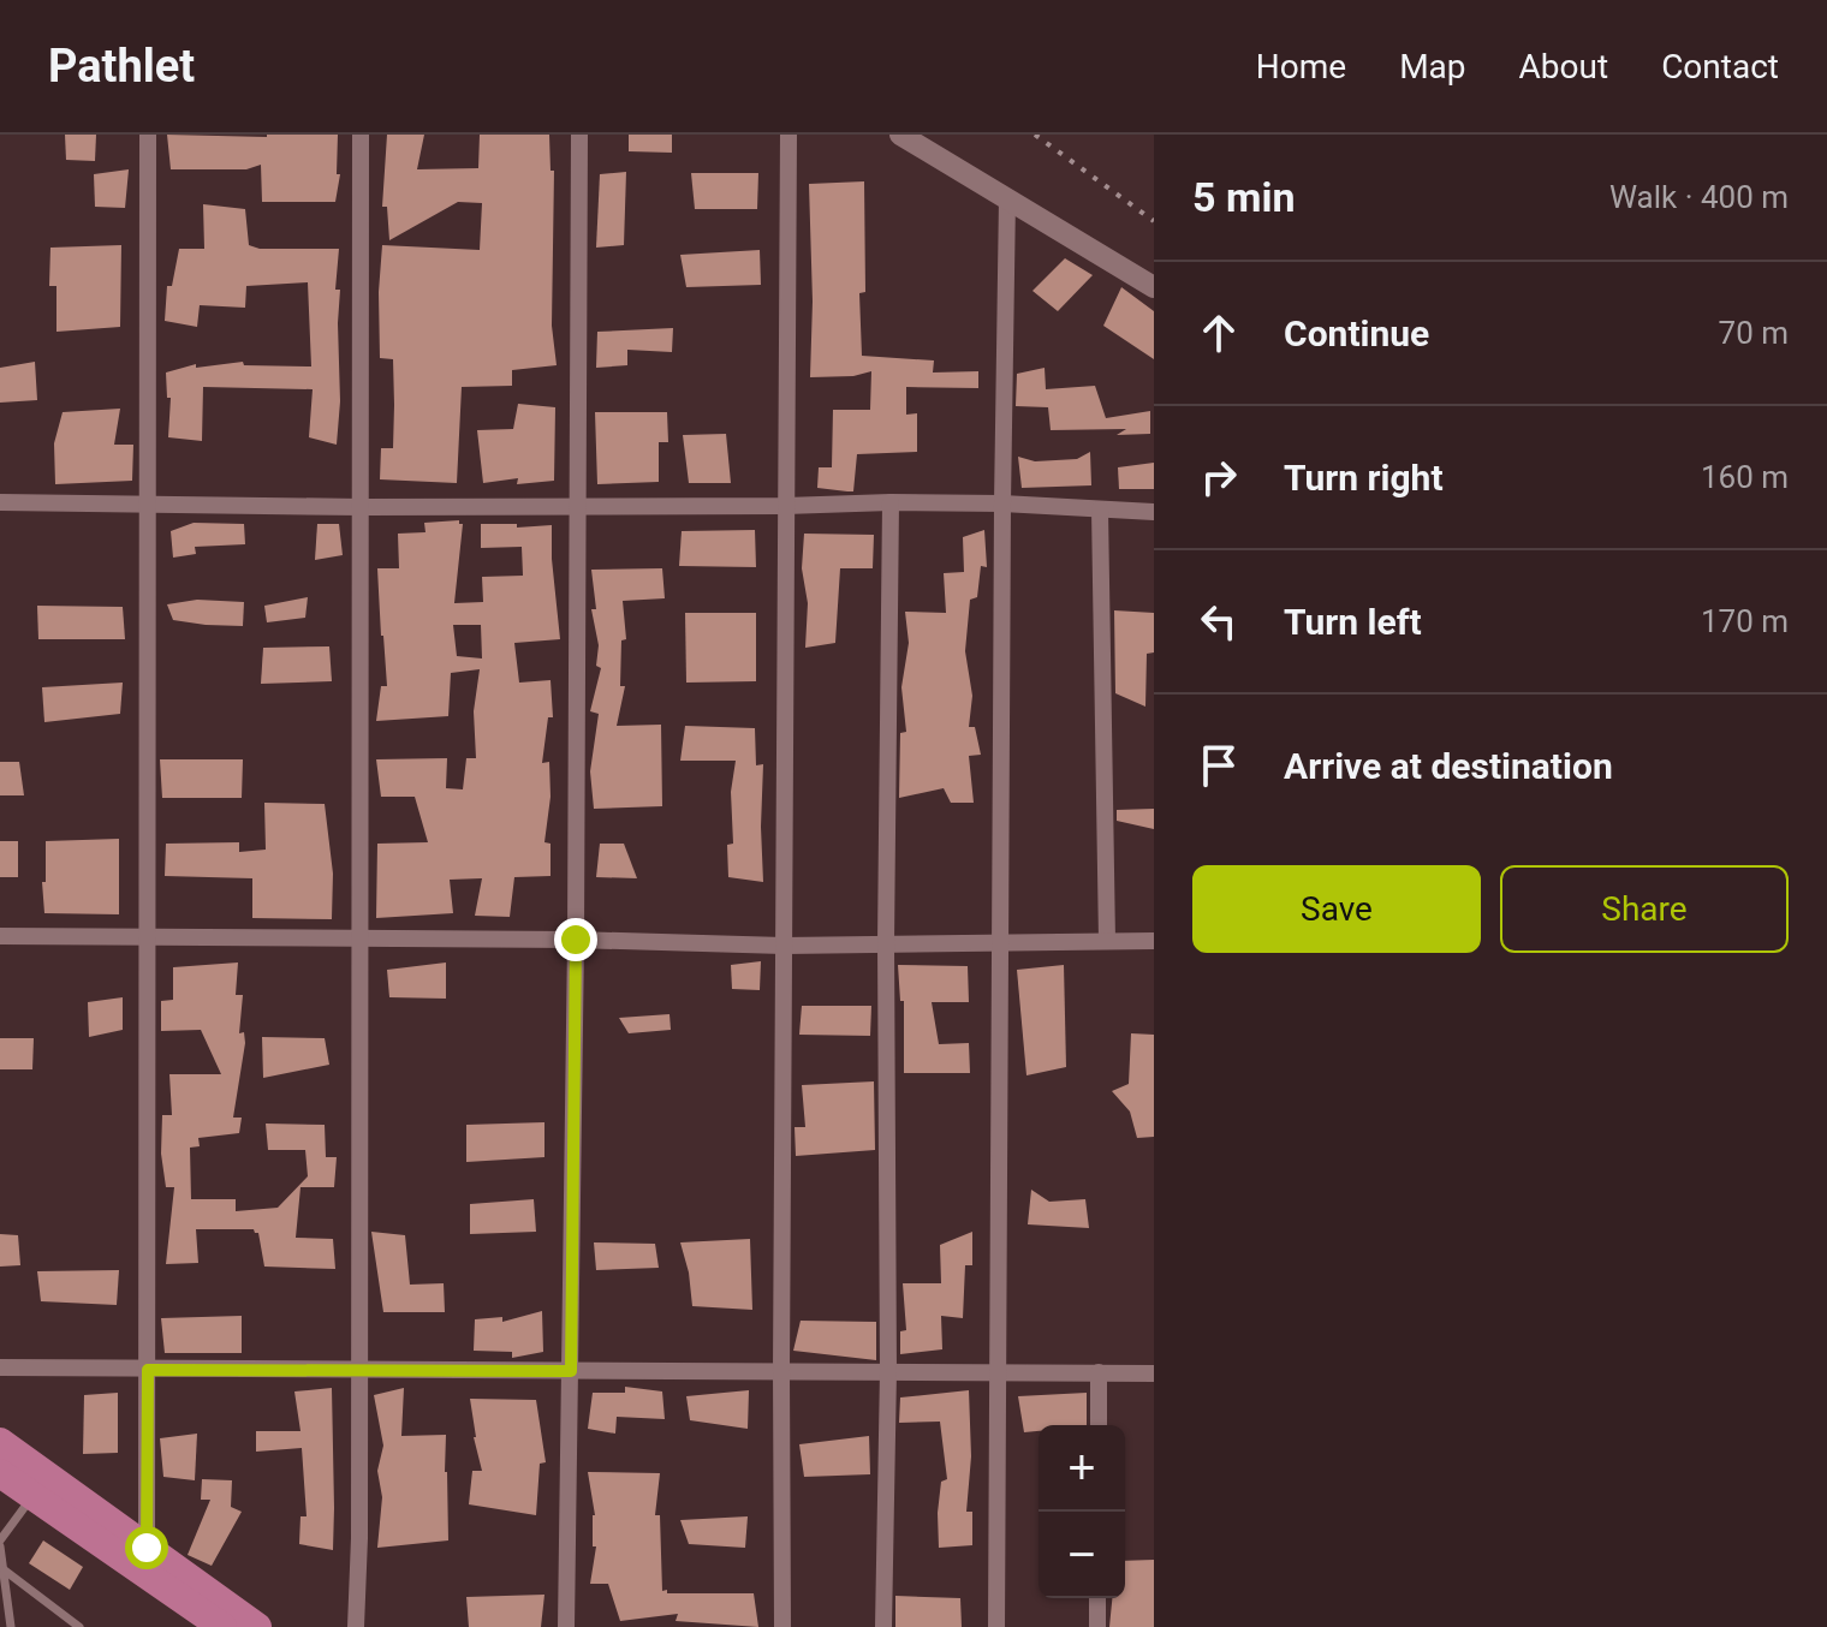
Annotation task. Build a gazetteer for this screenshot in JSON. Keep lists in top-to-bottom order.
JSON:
{
  "page": {
    "header": "Pathlet",
    "nav": [
      "Home",
      "Map",
      "About",
      "Contact"
    ],
    "heading": ["5 min", "Walk · 400 m"],
    "list": [
      ["Continue", "70 m"],
      ["Turn right", "160 m"],
      ["Turn left", "170 m"],
      "Arrive at destination"
    ],
    "buttons": ["Save", "Share"],
    "map_buttons": ["+", "−"]
  }
}
